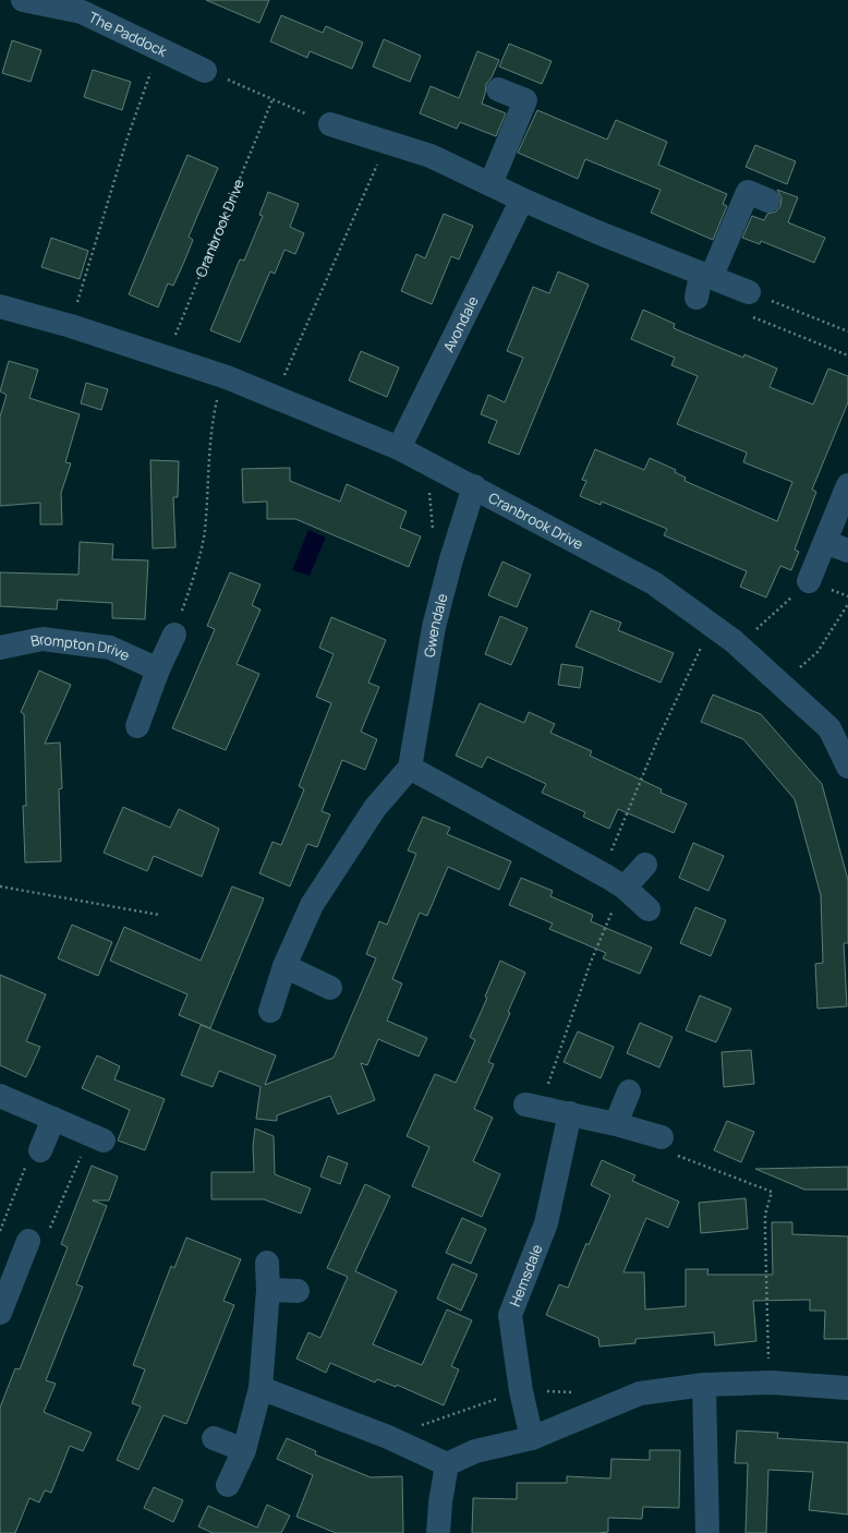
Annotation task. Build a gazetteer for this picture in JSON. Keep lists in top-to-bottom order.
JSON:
{
  "streets": {
    "street": [
      "The Paddock",
      "Cranbrook Drive",
      "Avondale",
      "Gwendale",
      "Brompton Drive",
      "Hemsdale"
    ]
  },
  "crossings": [
    ["Cranbrook Drive", "Avondale"],
    ["Cranbrook Drive", "Gwendale"]
  ]
}
